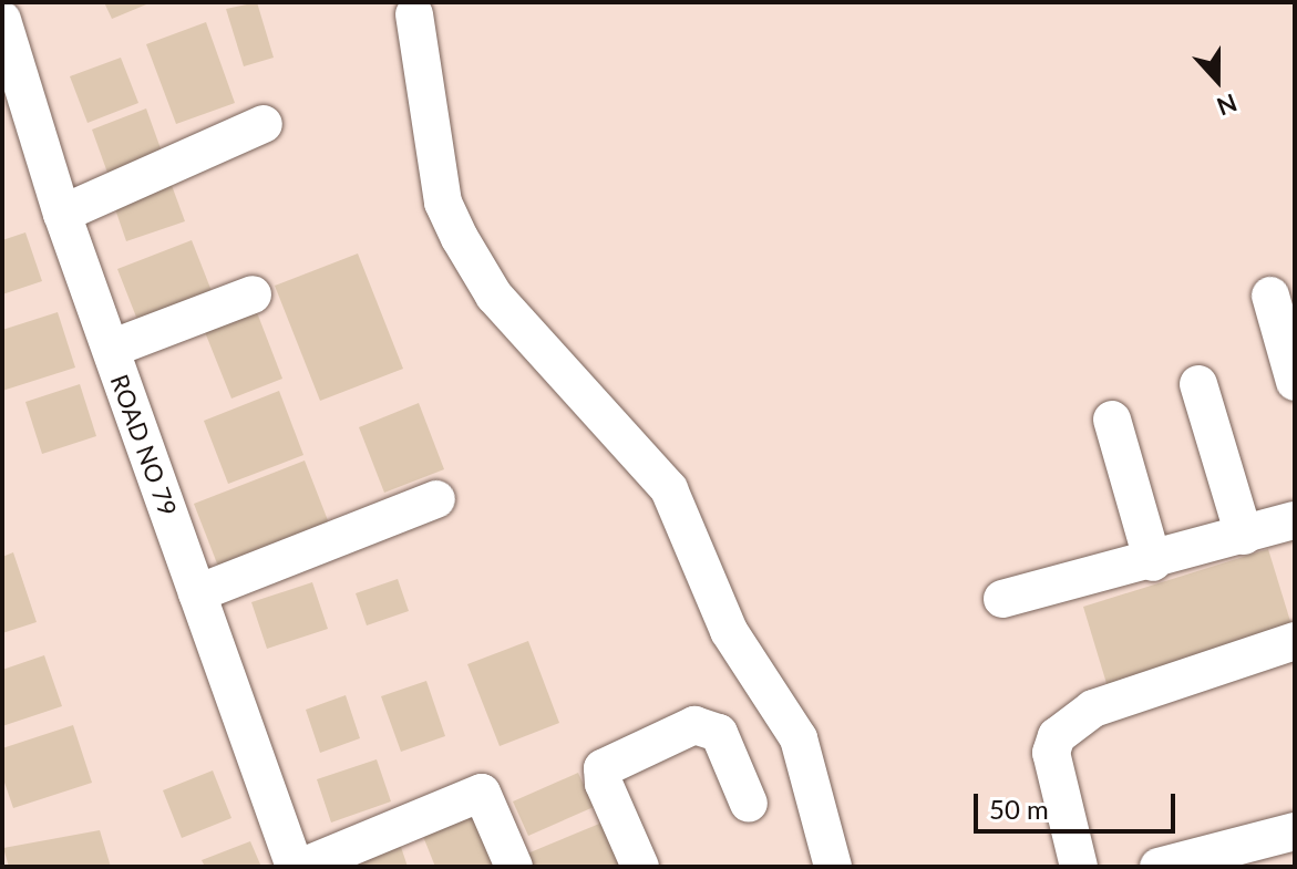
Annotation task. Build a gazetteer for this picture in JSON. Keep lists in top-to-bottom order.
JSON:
{
  "streets": {
    "street": ["ROAD NO 79"]
  },
  "scale_bar": "50 m",
  "north": "bottom"
}
